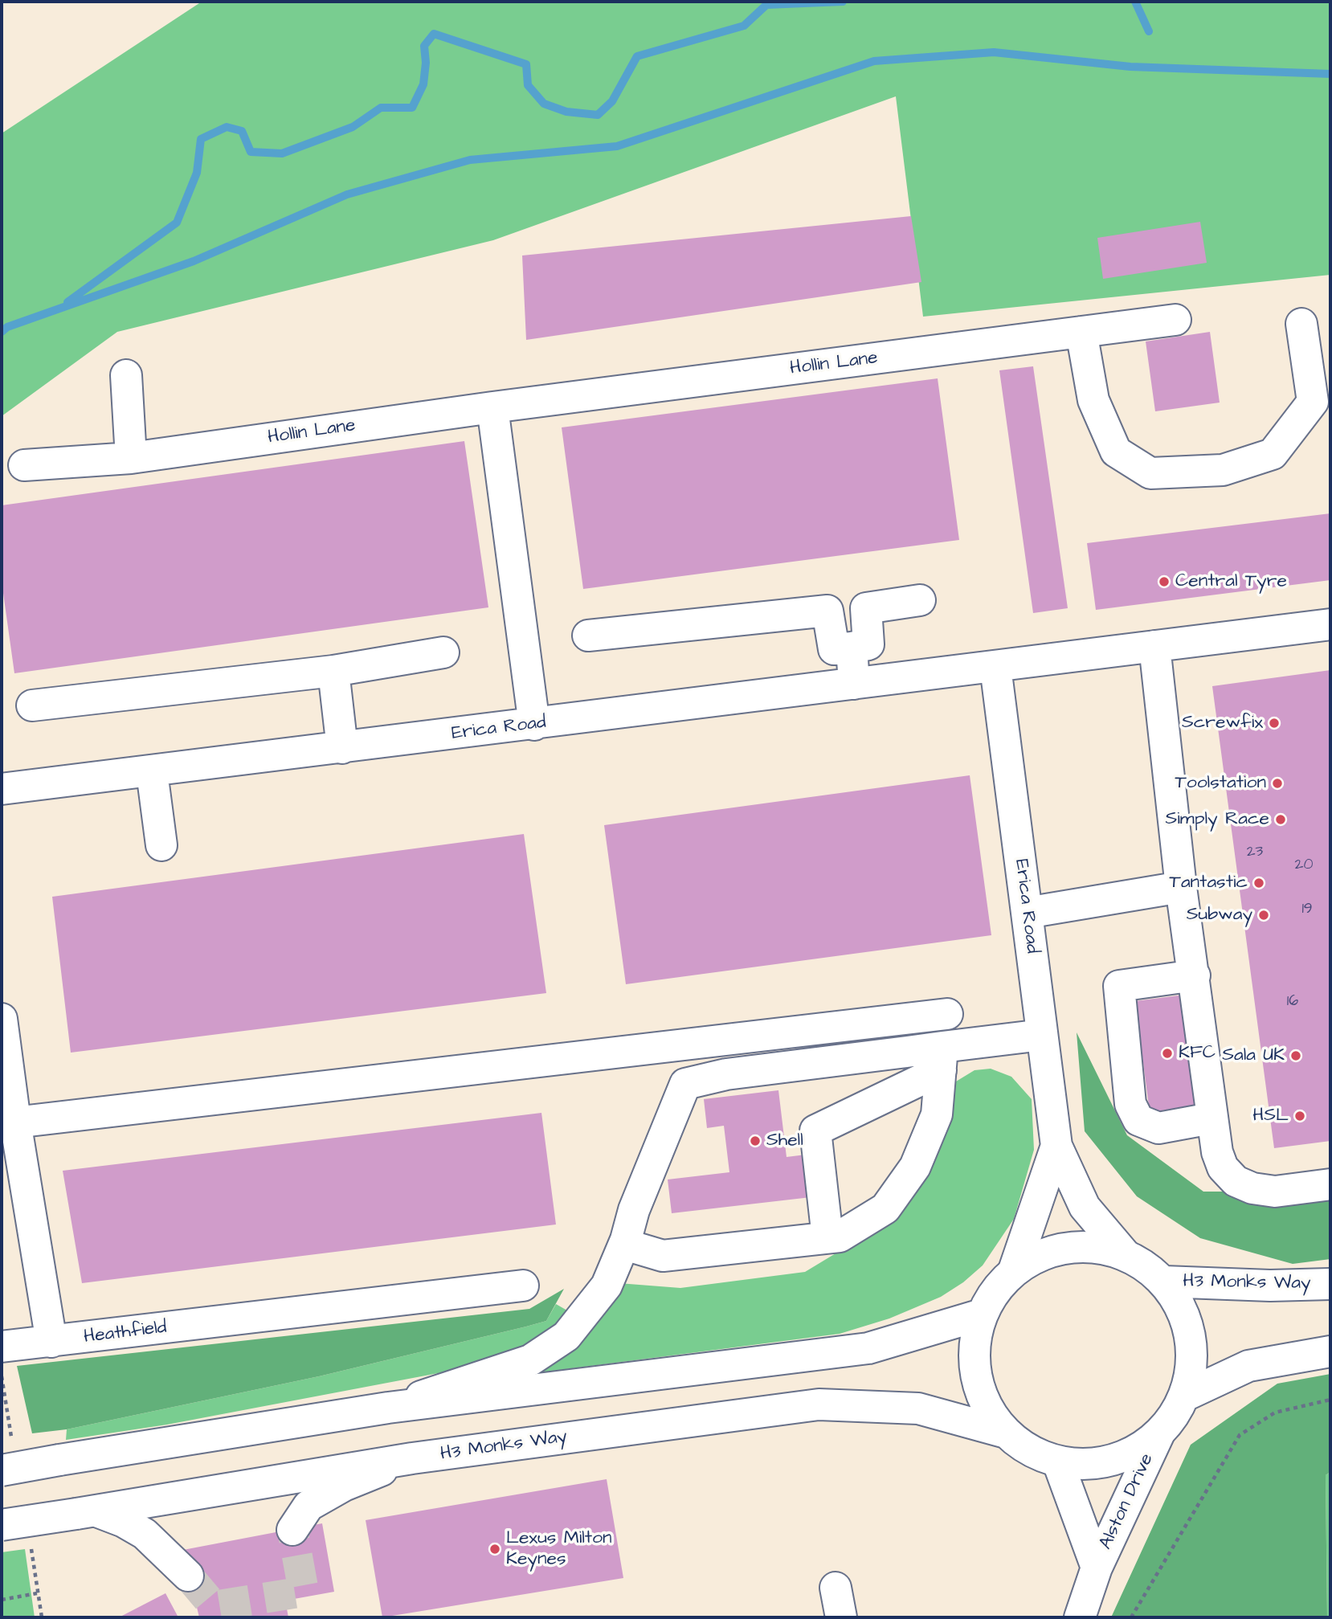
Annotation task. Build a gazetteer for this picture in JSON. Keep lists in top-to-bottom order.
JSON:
{
  "streets": {
    "street": [
      "Hollin Lane",
      "Erica Road",
      "H3 Monks Way",
      "Heathfield",
      "Alston Drive"
    ]
  },
  "places": [
    "Central Tyre",
    "Screwfix",
    "Toolstation",
    "Simply Race",
    "Tantastic",
    "Subway",
    "KFC",
    "Sala UK",
    "HSL",
    "Shell",
    "Lexus Milton Keynes"
  ],
  "house_numbers": [
    "23",
    "20",
    "19",
    "16"
  ]
}
